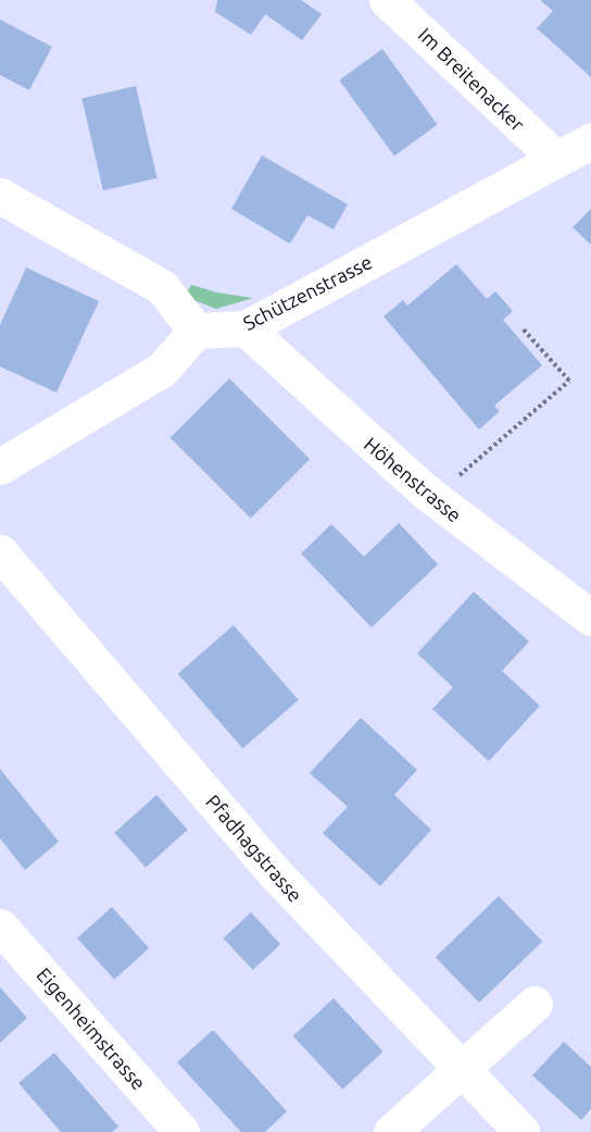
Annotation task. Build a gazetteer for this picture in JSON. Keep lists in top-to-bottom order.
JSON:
{
  "streets": {
    "street": [
      "Im Breitenacker",
      "Schützenstrasse",
      "Höhenstrasse",
      "Pfadhagstrasse",
      "Eigenheimstrasse"
    ]
  },
  "crossings": [
    ["Im Breitenacker", "Schützenstrasse"],
    ["Schützenstrasse", "Höhenstrasse"]
  ]
}
